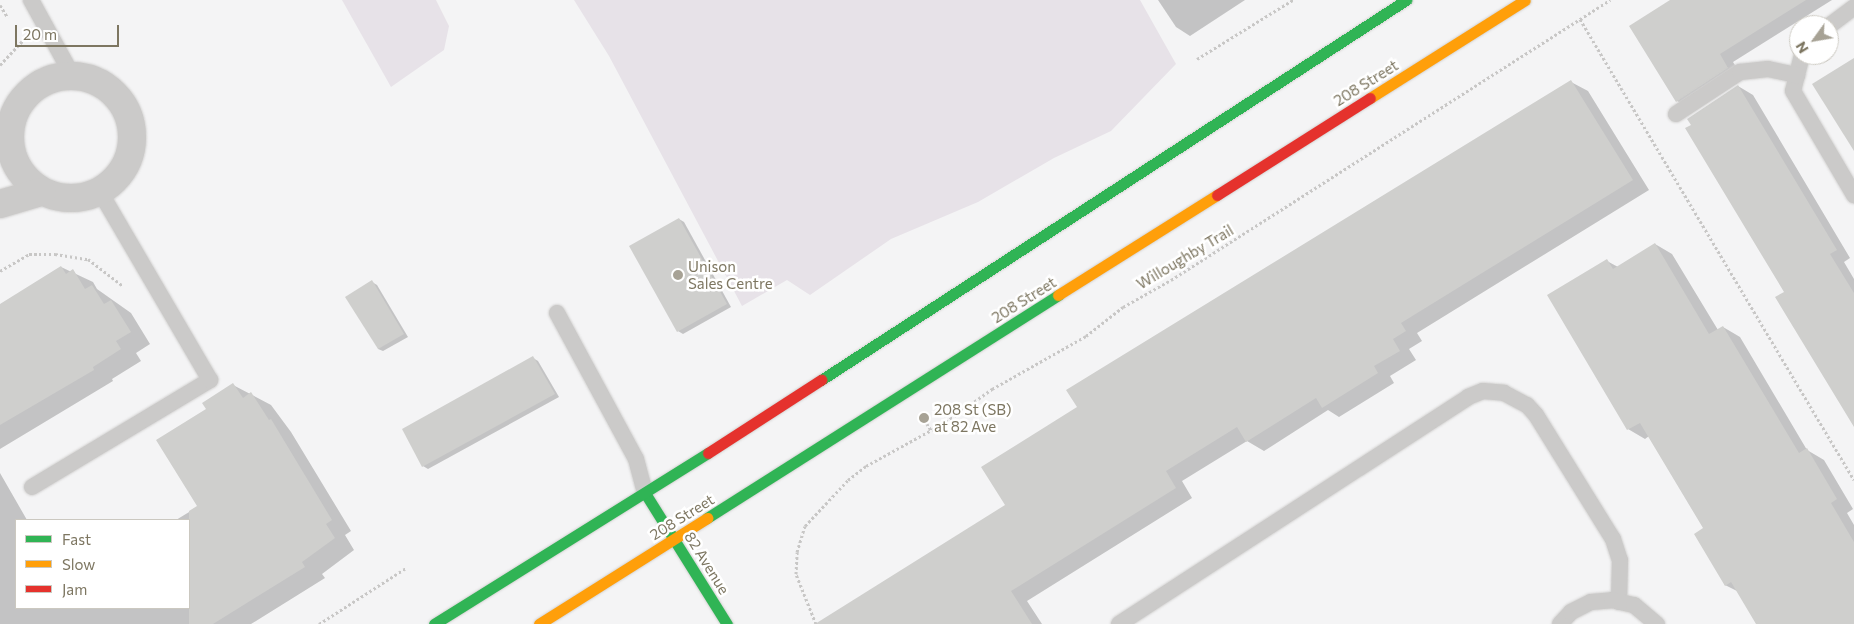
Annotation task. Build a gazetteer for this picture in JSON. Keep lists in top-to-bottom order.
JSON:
{
  "streets": {
    "main road": ["208 Street", "82 Avenue"],
    "path": ["Willoughby Trail"]
  },
  "crossings": [
    ["208 Street", "82 Avenue"]
  ],
  "places": ["Unison Sales Centre", "208 St (SB) at 82 Ave"],
  "legend": ["Fast", "Slow", "Jam"],
  "scale_bar": "20 m",
  "north": "bottom left"
}
